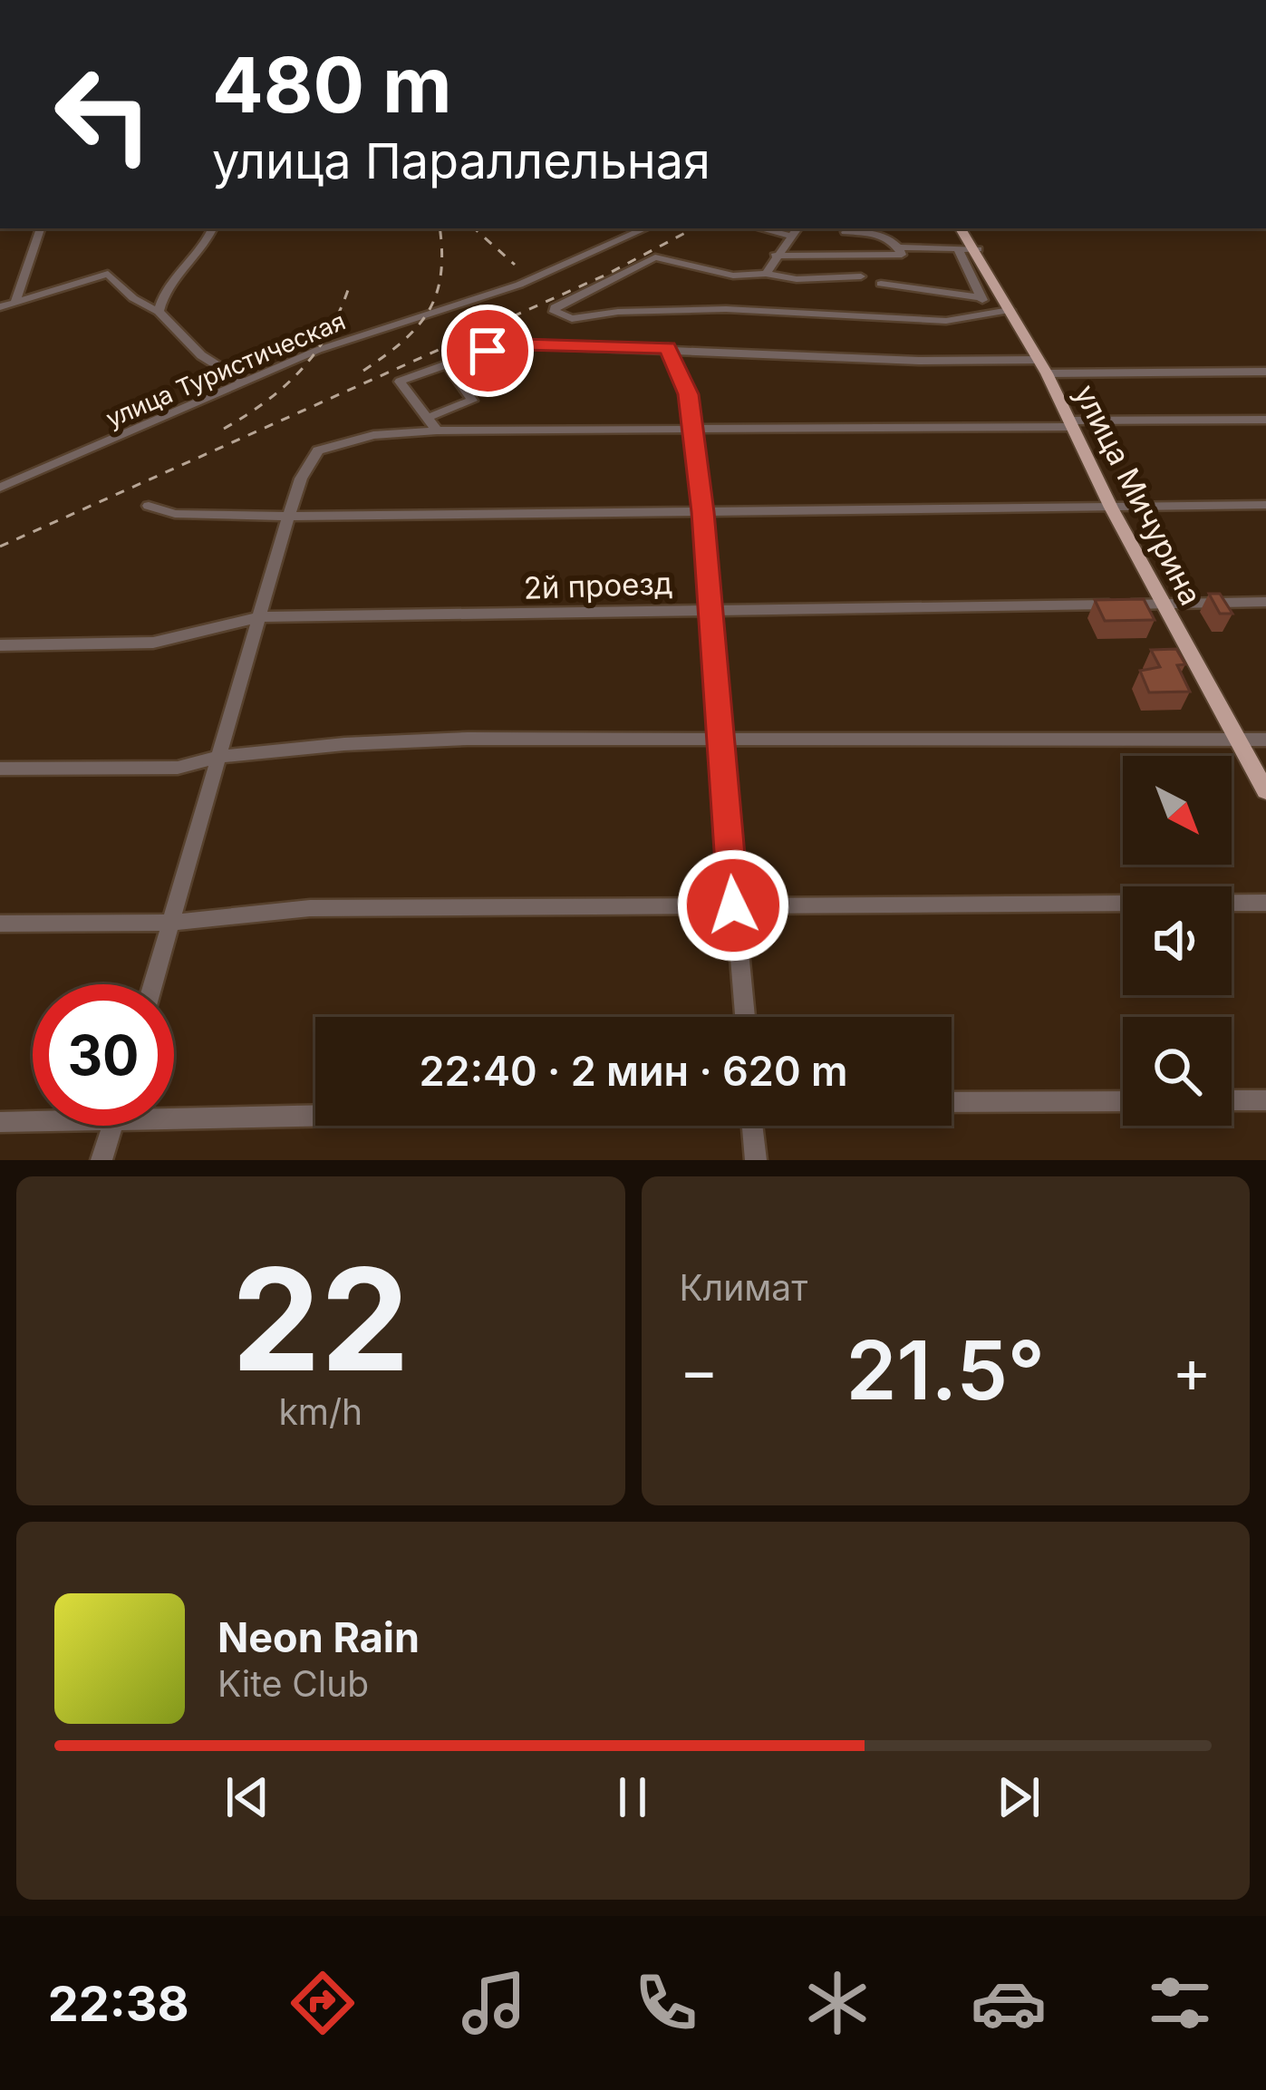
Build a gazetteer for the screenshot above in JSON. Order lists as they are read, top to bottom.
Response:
{
  "streets": {
    "main road": ["улица Мичурина"],
    "street": ["улица Туристическая", "2й проезд"]
  },
  "crossings": [
    ["улица Мичурина", "2й проезд"]
  ],
  "north": "bottom right",
  "page": {
    "turn": ["480 m", "улица Параллельная"],
    "limit": "30",
    "trip": "22:40 · 2 мин · 620 m",
    "tile": [
      ["22", "km/h"],
      "Климат"
    ],
    "heat": ["−", "21.5°", "+"],
    "song": ["Neon Rain", "Kite Club"],
    "tabs": "22:38"
  }
}
